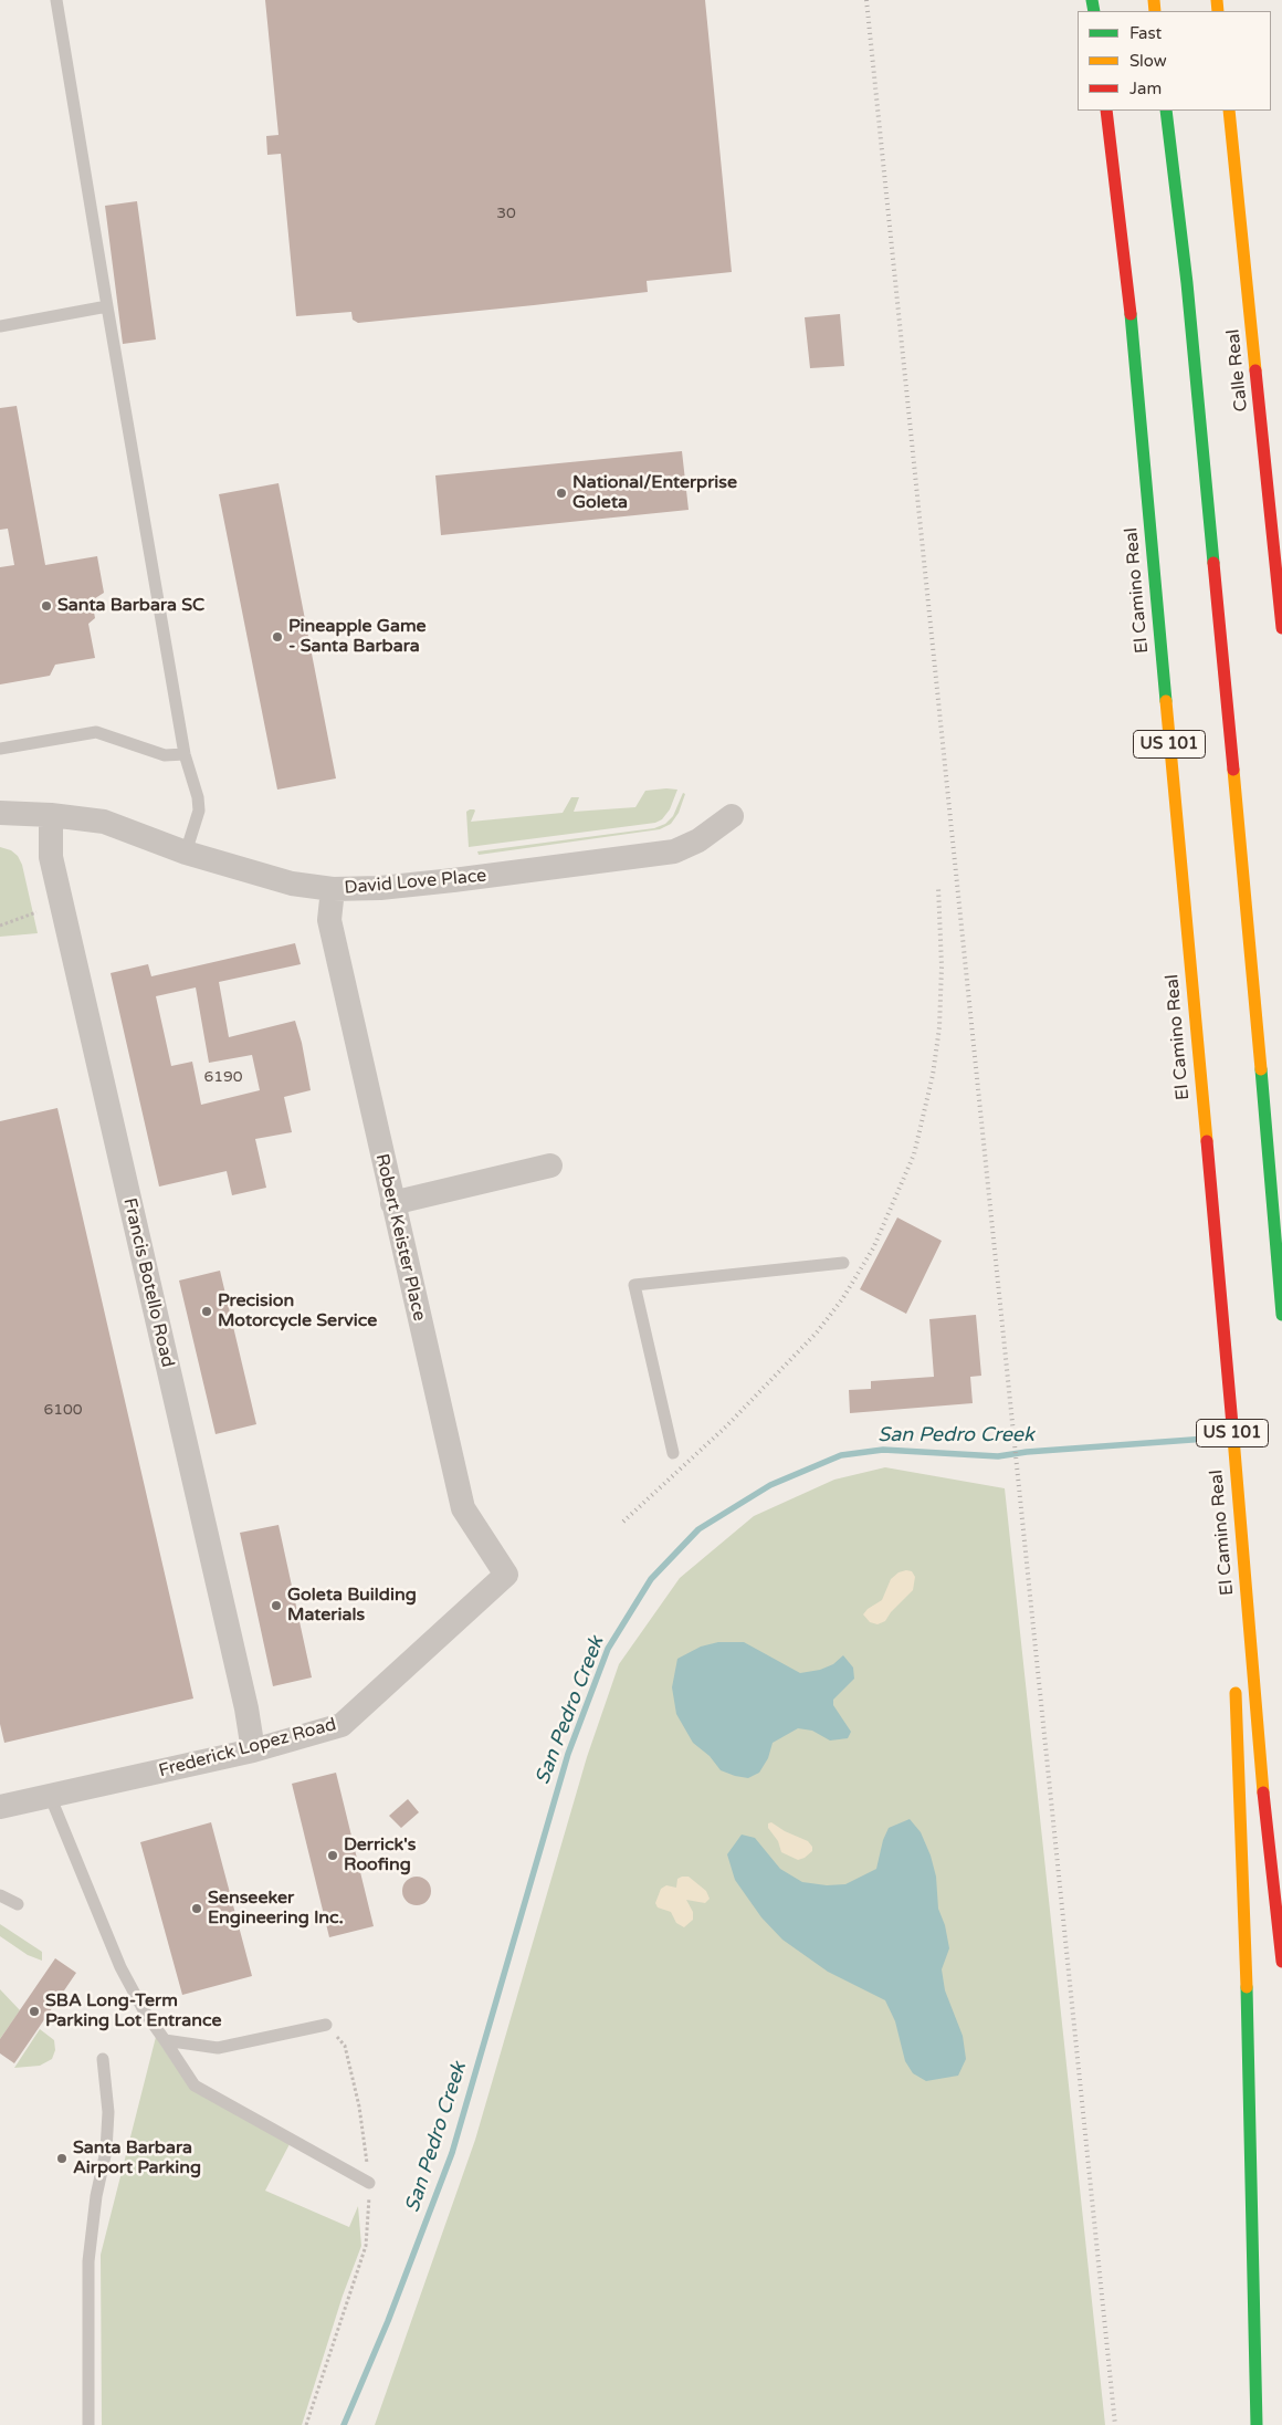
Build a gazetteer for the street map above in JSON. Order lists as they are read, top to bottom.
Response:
{
  "streets": {
    "main road": ["Calle Real", "El Camino Real", "US 101"],
    "street": [
      "David Love Place",
      "Robert Keister Place",
      "Francis Botello Road",
      "Frederick Lopez Road"
    ]
  },
  "crossings": [
    ["David Love Place", "Robert Keister Place"],
    ["David Love Place", "Francis Botello Road"],
    ["Robert Keister Place", "Frederick Lopez Road"],
    ["Francis Botello Road", "Frederick Lopez Road"]
  ],
  "water": ["San Pedro Creek"],
  "places": [
    "National/Enterprise Goleta",
    "Santa Barbara SC",
    "Pineapple Game - Santa Barbara",
    "Precision Motorcycle Service",
    "Goleta Building Materials",
    "Derrick's Roofing",
    "Senseeker Engineering Inc.",
    "SBA Long-Term Parking Lot Entrance",
    "Santa Barbara Airport Parking"
  ],
  "house_numbers": ["30", "6190", "6100"],
  "legend": ["Fast", "Slow", "Jam"]
}
